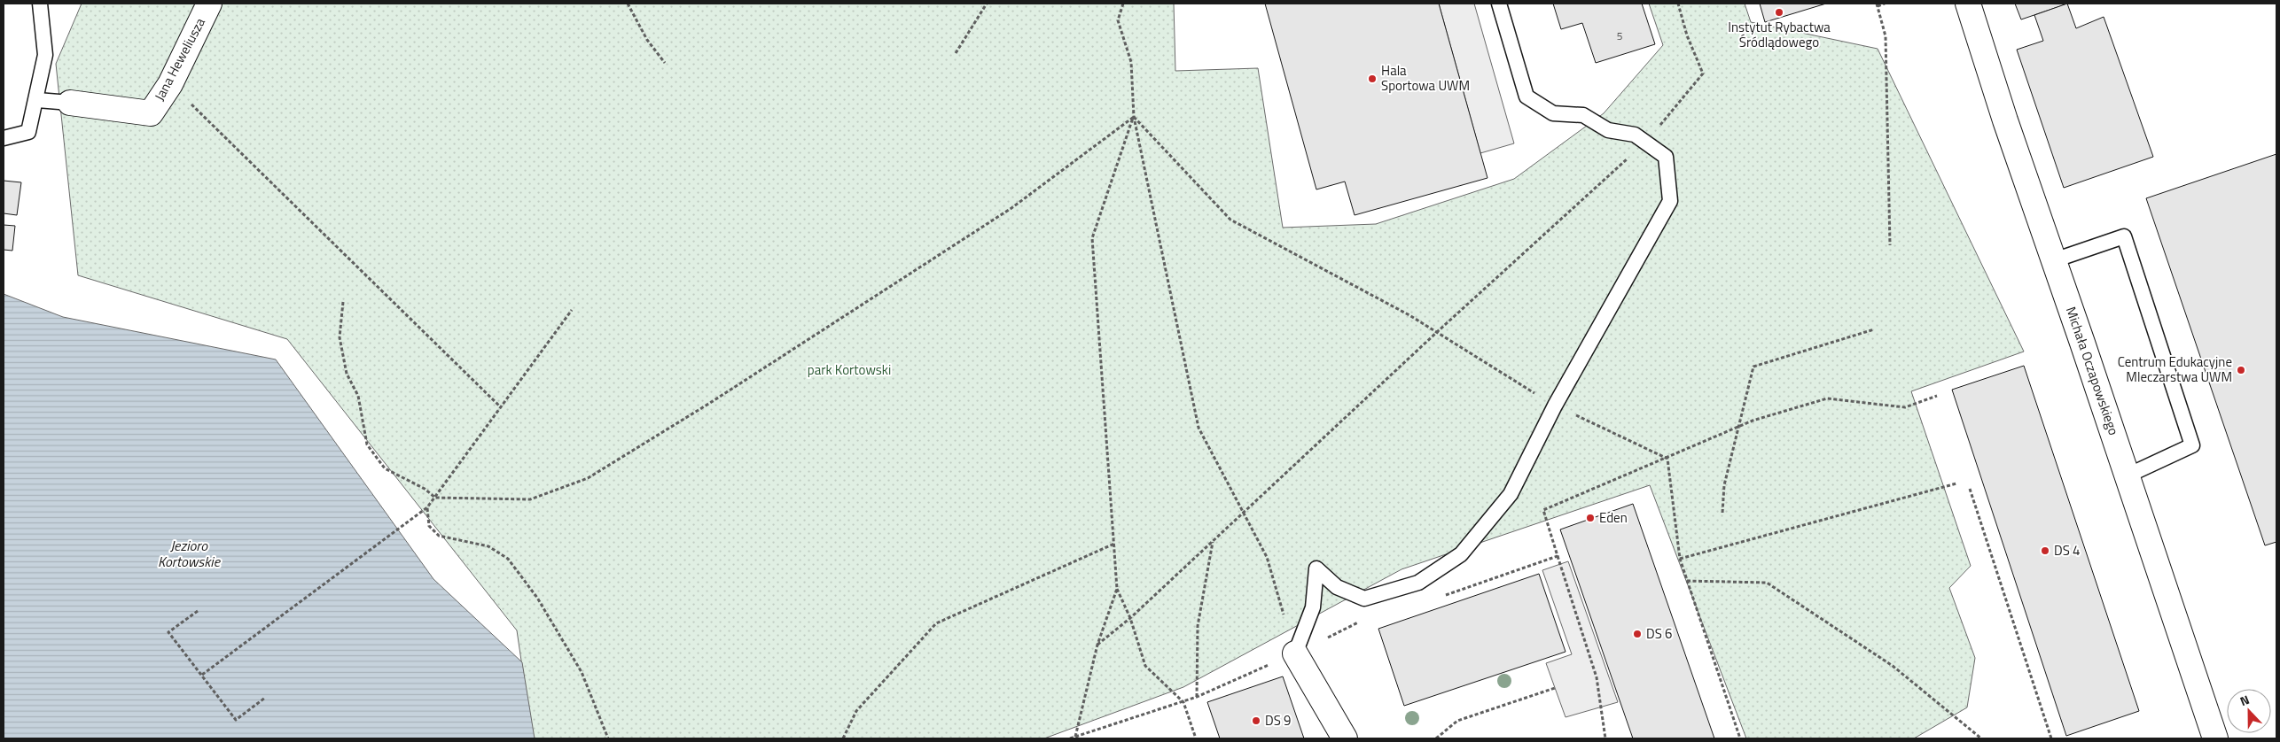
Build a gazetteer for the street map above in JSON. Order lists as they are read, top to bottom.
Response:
{
  "streets": {
    "street": ["Jana Heweliusza", "Michała Oczapowskiego"]
  },
  "water": ["Jezioro Kortowskie"],
  "parks": ["park Kortowski"],
  "places": [
    "Instytut Rybactwa Śródlądowego",
    "Hala Sportowa UWM",
    "Centrum Edukacyjne Mleczarstwa UWM",
    "Eden",
    "DS 4",
    "DS 6",
    "DS 9"
  ],
  "house_numbers": ["5"],
  "north": "top"
}
